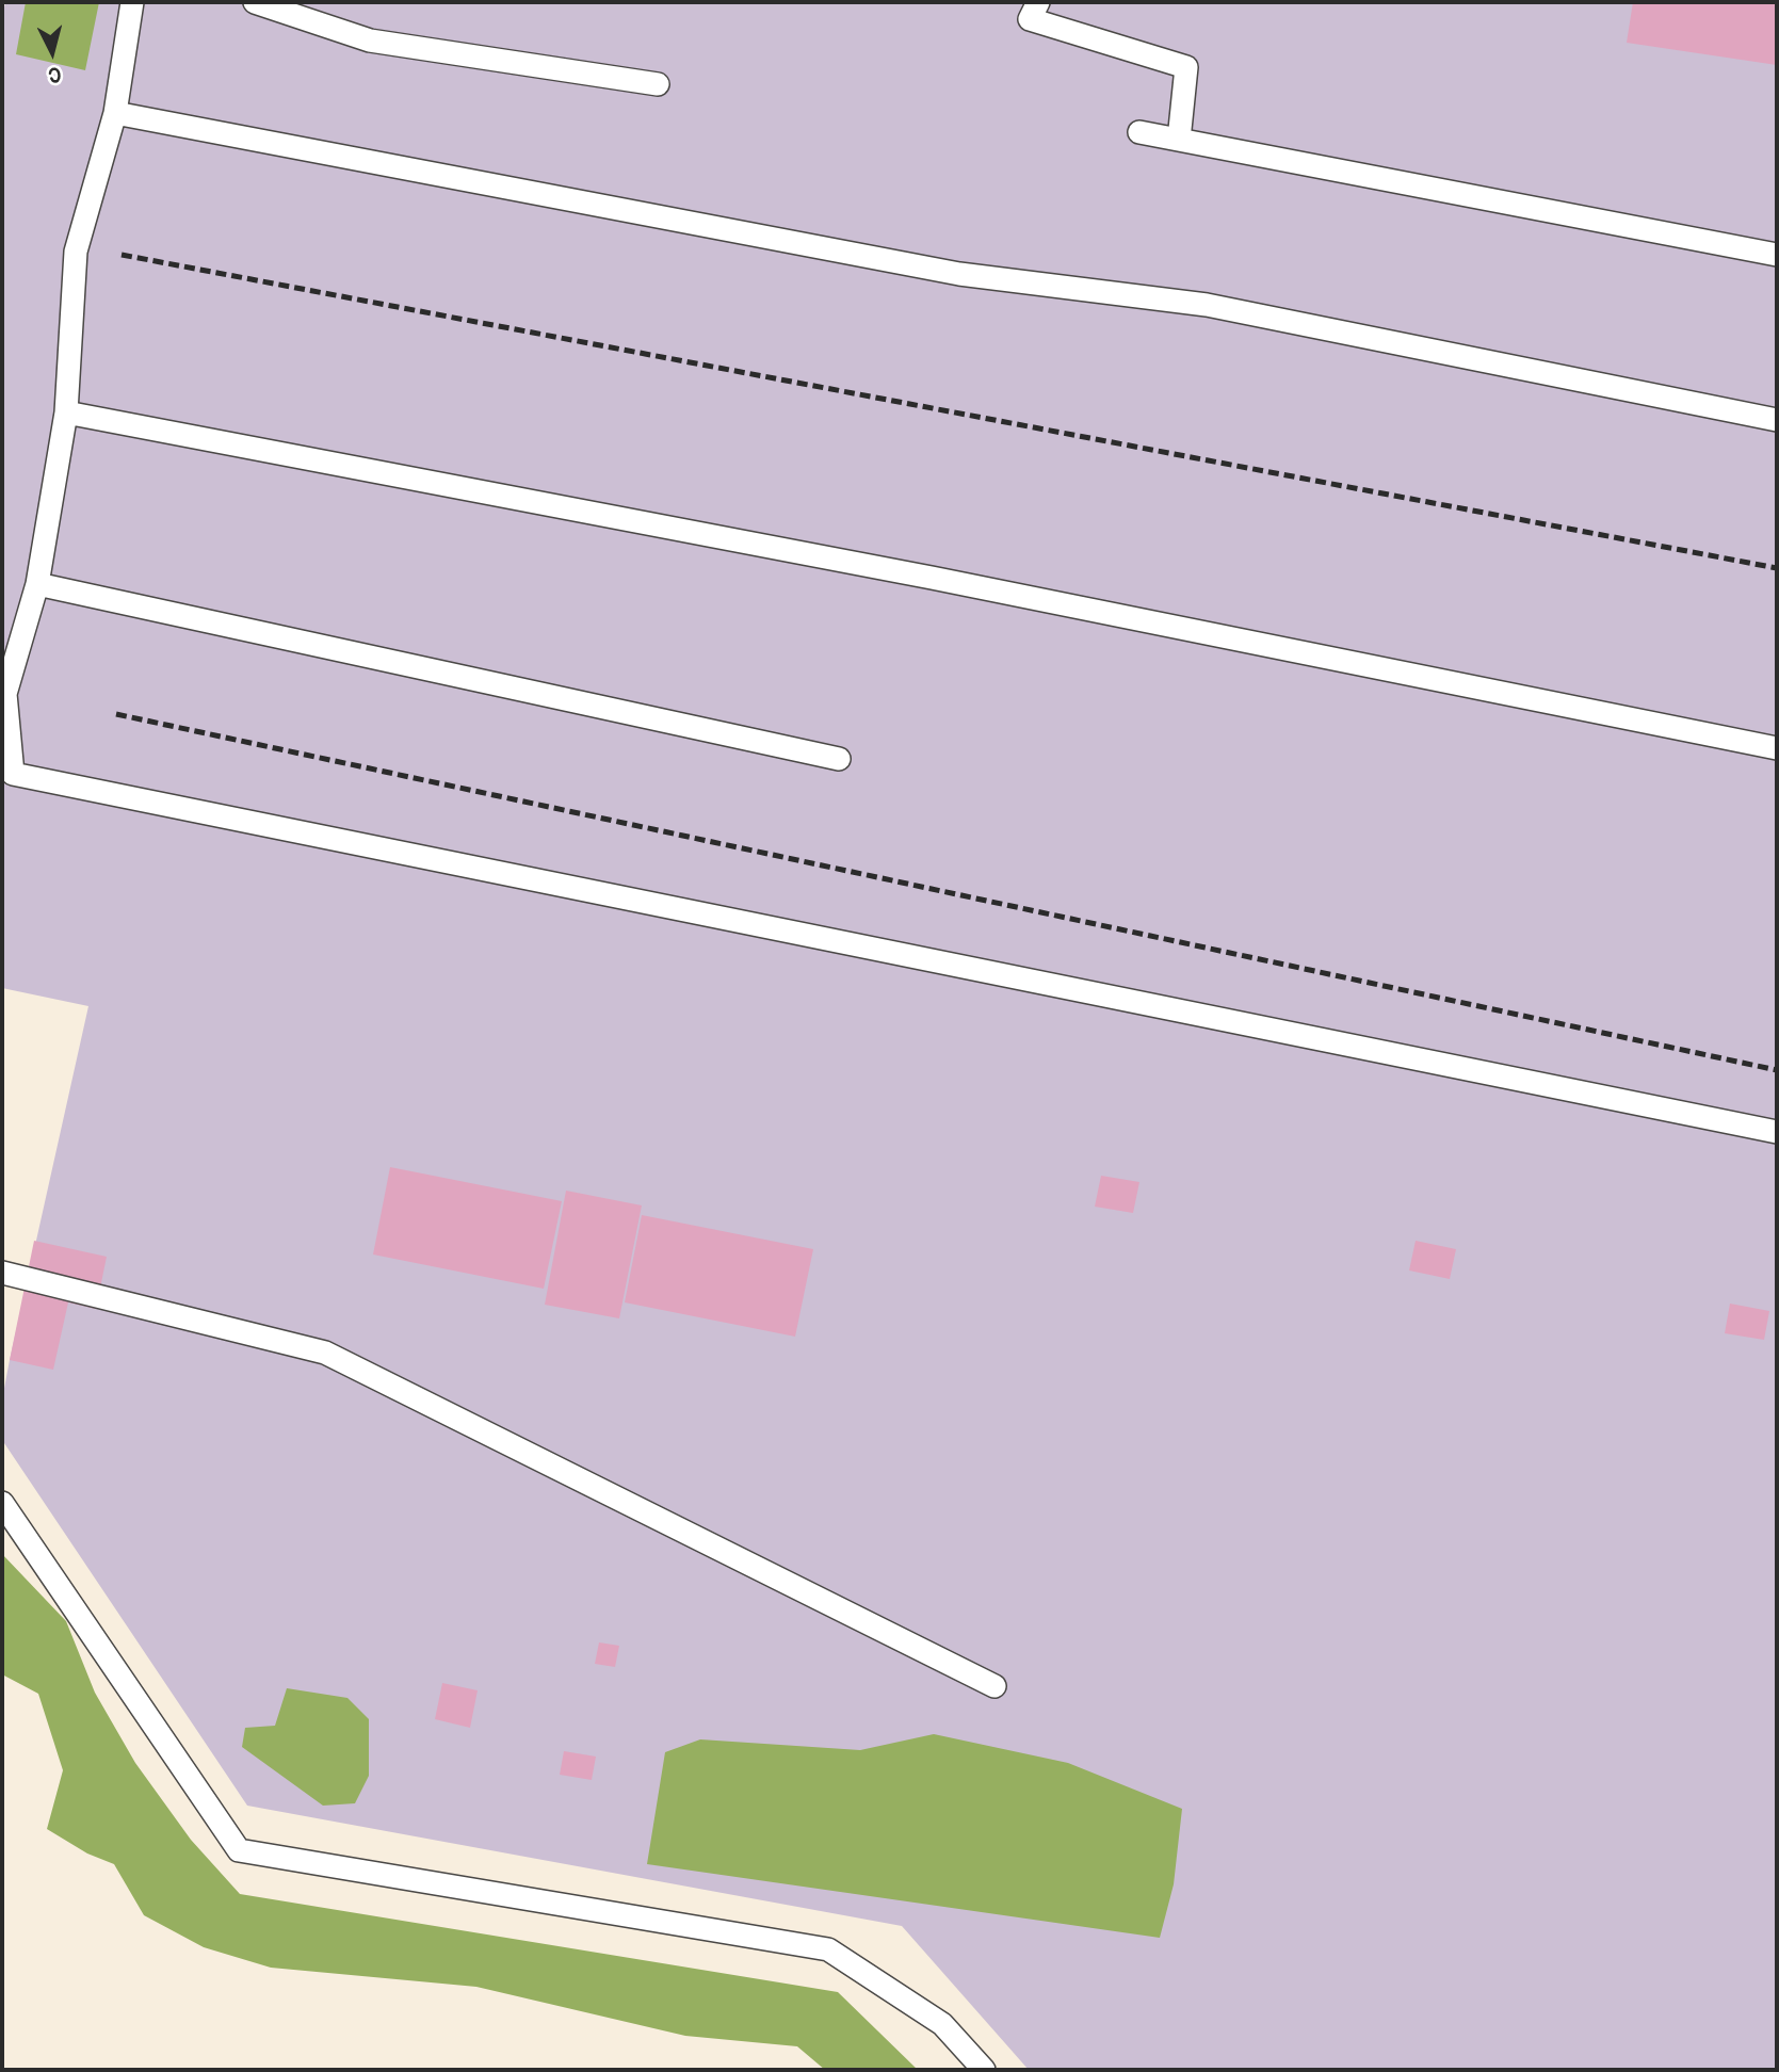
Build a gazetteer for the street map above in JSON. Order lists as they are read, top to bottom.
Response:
{
  "north": "bottom"
}
